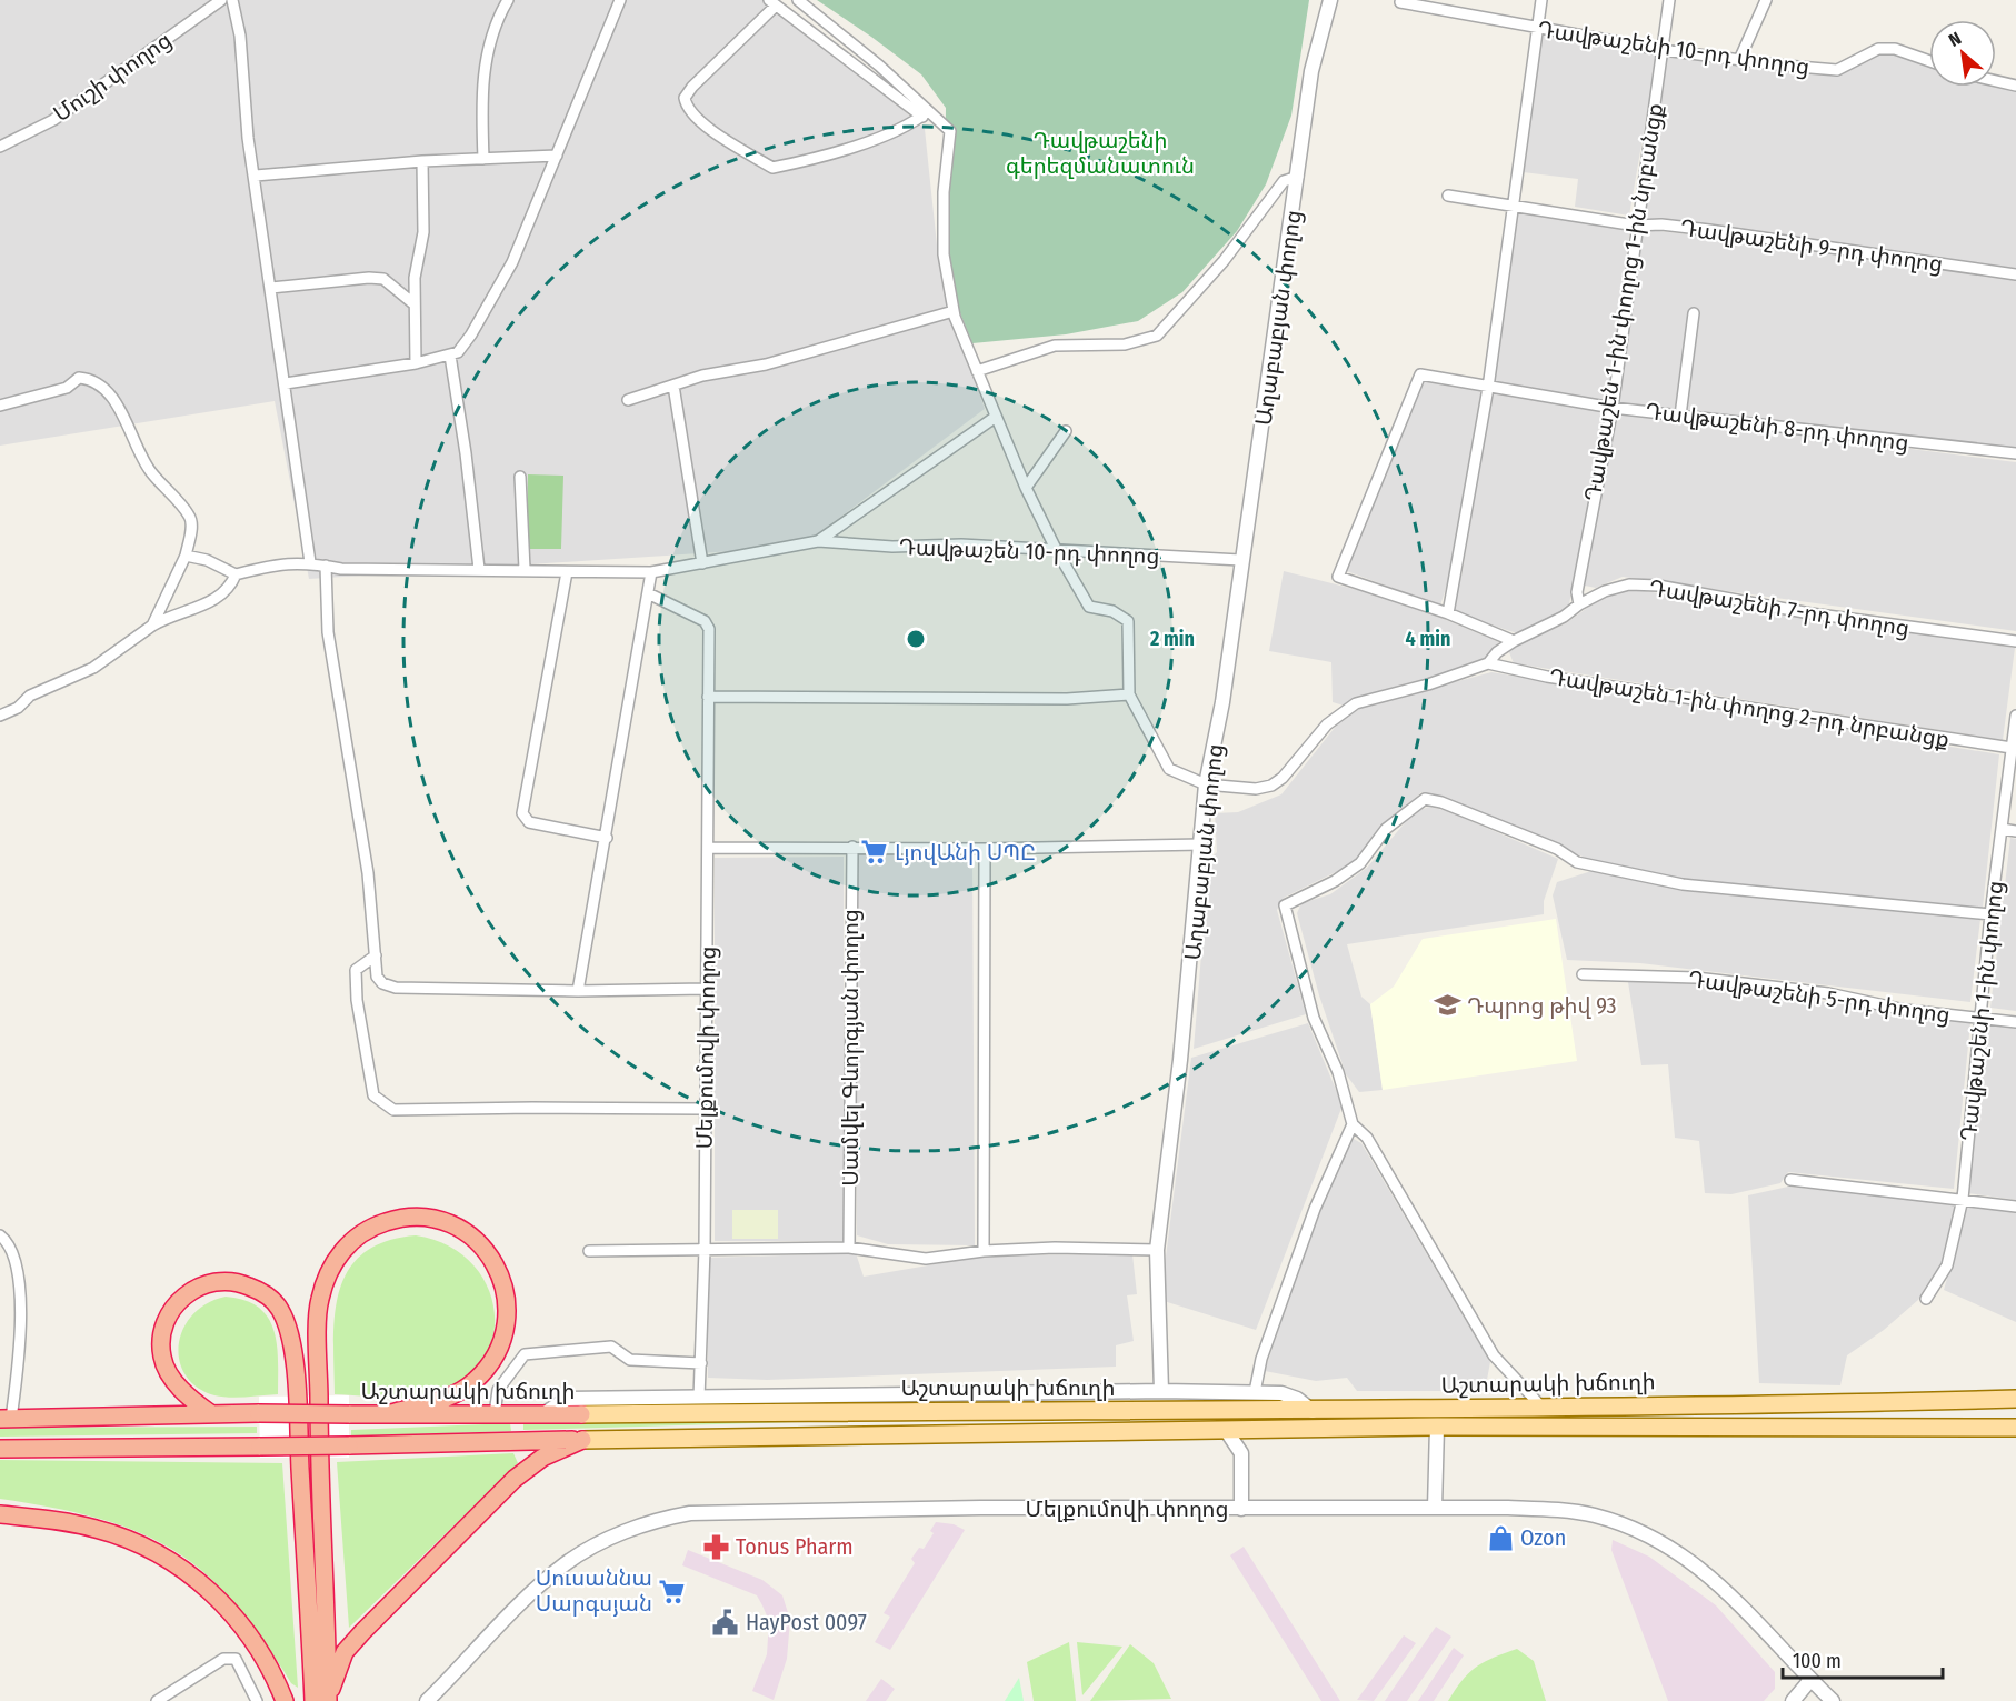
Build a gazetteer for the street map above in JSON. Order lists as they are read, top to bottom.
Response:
{
  "streets": {
    "highway": ["Աշտարակի խճուղի"],
    "street": [
      "Դավթաշենի 10-րդ փողոց",
      "Մուշի փողոց",
      "Դավթաշենի 9-րդ փողոց",
      "Դավթաշեն 1-ին փողոց 1-ին նրբանցք",
      "Աղաբաբյան փողոց",
      "Դավթաշենի 8-րդ փողոց",
      "Դավթաշեն 10-րդ փողոց",
      "Դավթաշենի 7-րդ փողոց",
      "Դավթաշեն 1-ին փողոց 2-րդ նրբանցք",
      "Դավթաշենի 5-րդ փողոց",
      "Դավթաշենի 1-ին փողոց",
      "Մելքումովի փողոց",
      "Սամվել Գևորգյան փողոց"
    ]
  },
  "crossings": [
    ["Դավթաշենի 10-րդ փողոց", "Դավթաշեն 1-ին փողոց 1-ին նրբանցք"],
    ["Դավթաշենի 9-րդ փողոց", "Դավթաշեն 1-ին փողոց 1-ին նրբանցք"],
    ["Դավթաշեն 1-ին փողոց 1-ին նրբանցք", "Դավթաշենի 8-րդ փողոց"],
    ["Դավթաշեն 1-ին փողոց 1-ին նրբանցք", "Դավթաշենի 7-րդ փողոց"],
    ["Աղաբաբյան փողոց", "Դավթաշեն 10-րդ փողոց"],
    ["Աղաբաբյան փողոց", "Դավթաշենի 7-րդ փողոց"],
    ["Դավթաշենի 7-րդ փողոց", "Դավթաշեն 1-ին փողոց 2-րդ նրբանցք"],
    ["Դավթաշեն 1-ին փողոց 2-րդ նրբանցք", "Դավթաշենի 1-ին փողոց"],
    ["Դավթաշենի 5-րդ փողոց", "Դավթաշենի 1-ին փողոց"]
  ],
  "parks": ["Դավթաշենի գերեզմանատուն"],
  "places": {
    "supermarket": ["ԼյովԱնի ՍՊԸ", "Սուսաննա Սարգսյան"],
    "school or university": ["Դպրոց թիվ 93"],
    "shop": ["Ozon"],
    "pharmacy": ["Tonus Pharm"],
    "public building": ["HayPost 0097"]
  },
  "scale_bar": "100 m",
  "north": "top left",
  "rings": ["2 min", "4 min"]
}
